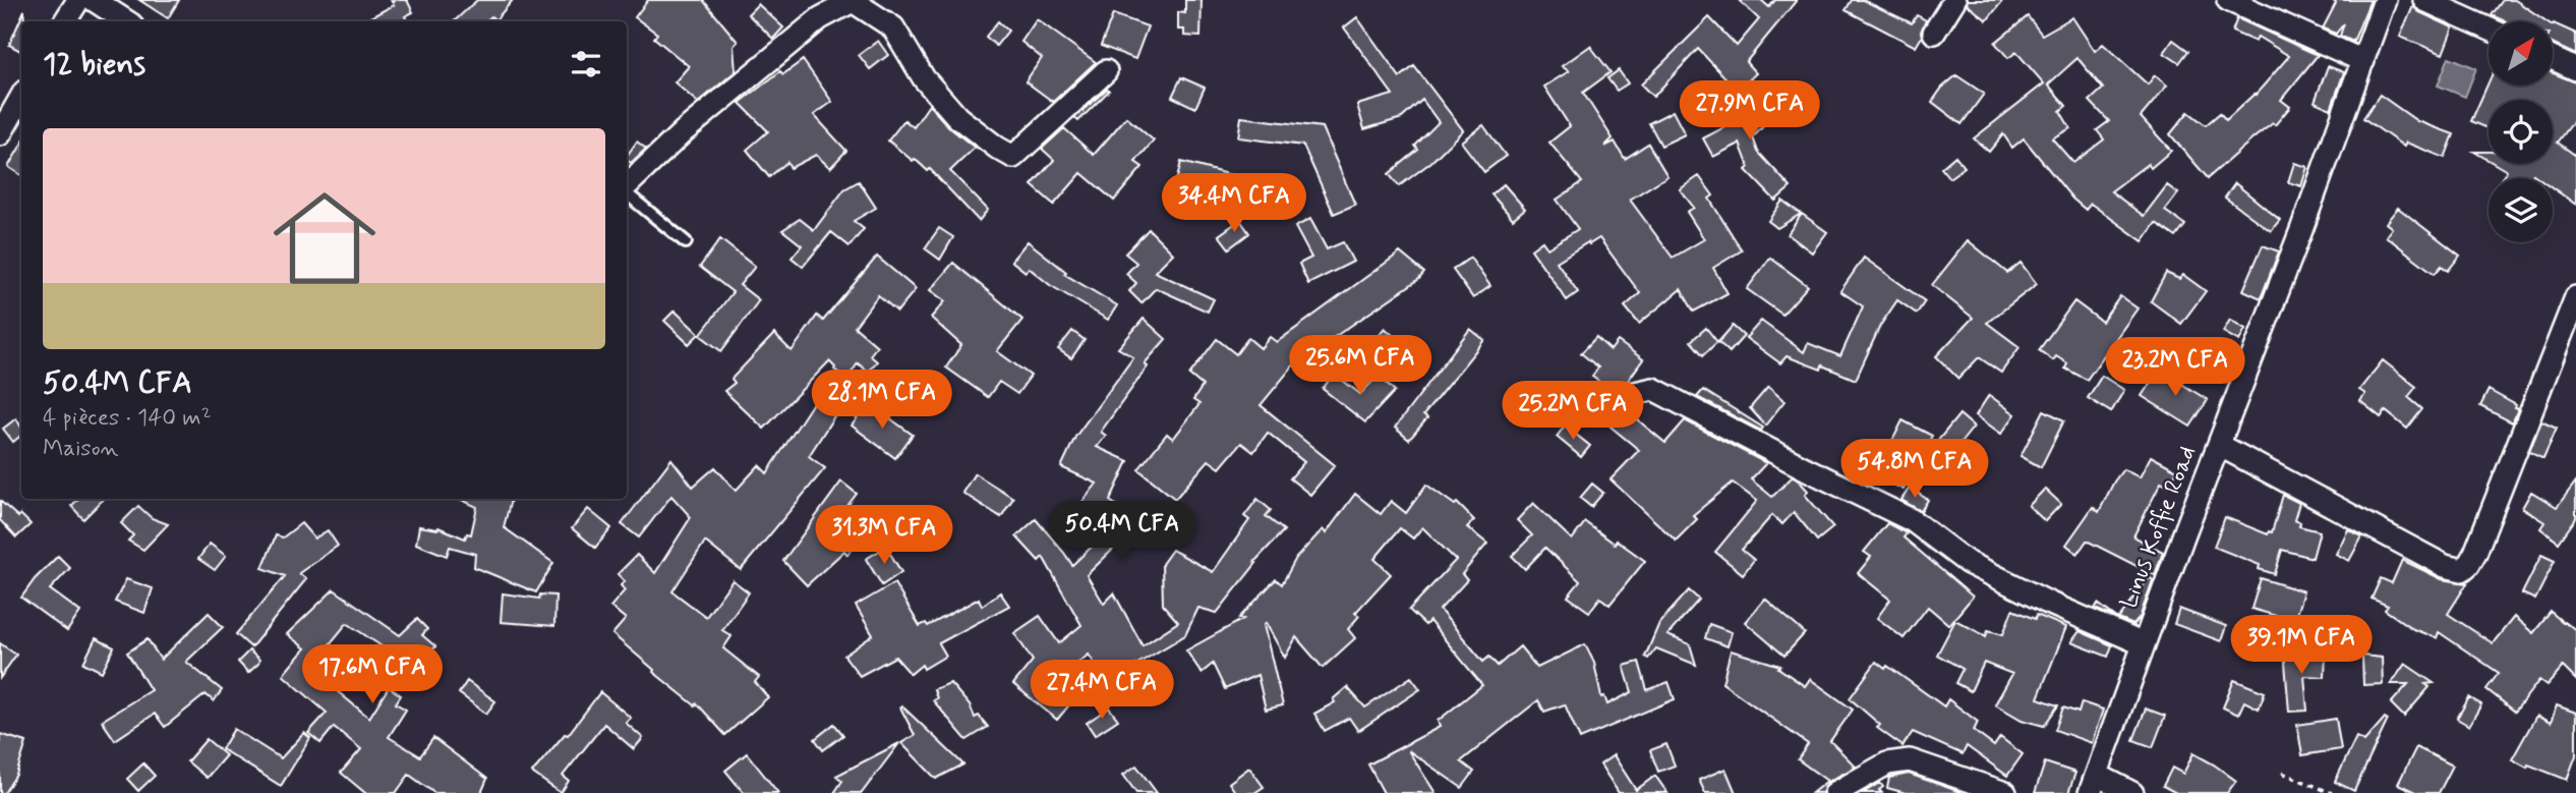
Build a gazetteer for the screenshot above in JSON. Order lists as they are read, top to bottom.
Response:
{
  "streets": {
    "street": ["Linus Koffie Road"]
  },
  "north": "top right",
  "page": {
    "heading": "12 biens",
    "price": [
      "27.9M CFA",
      "34.4M CFA",
      "25.6M CFA",
      "23.2M CFA",
      "28.1M CFA",
      "25.2M CFA",
      "54.8M CFA",
      "50.4M CFA",
      "31.3M CFA",
      "39.1M CFA",
      "17.6M CFA",
      "27.4M CFA"
    ],
    "list": [
      {
        "name": "50.4M CFA",
        "note": "4 pièces · 140 m² · Maison"
      }
    ]
  }
}
